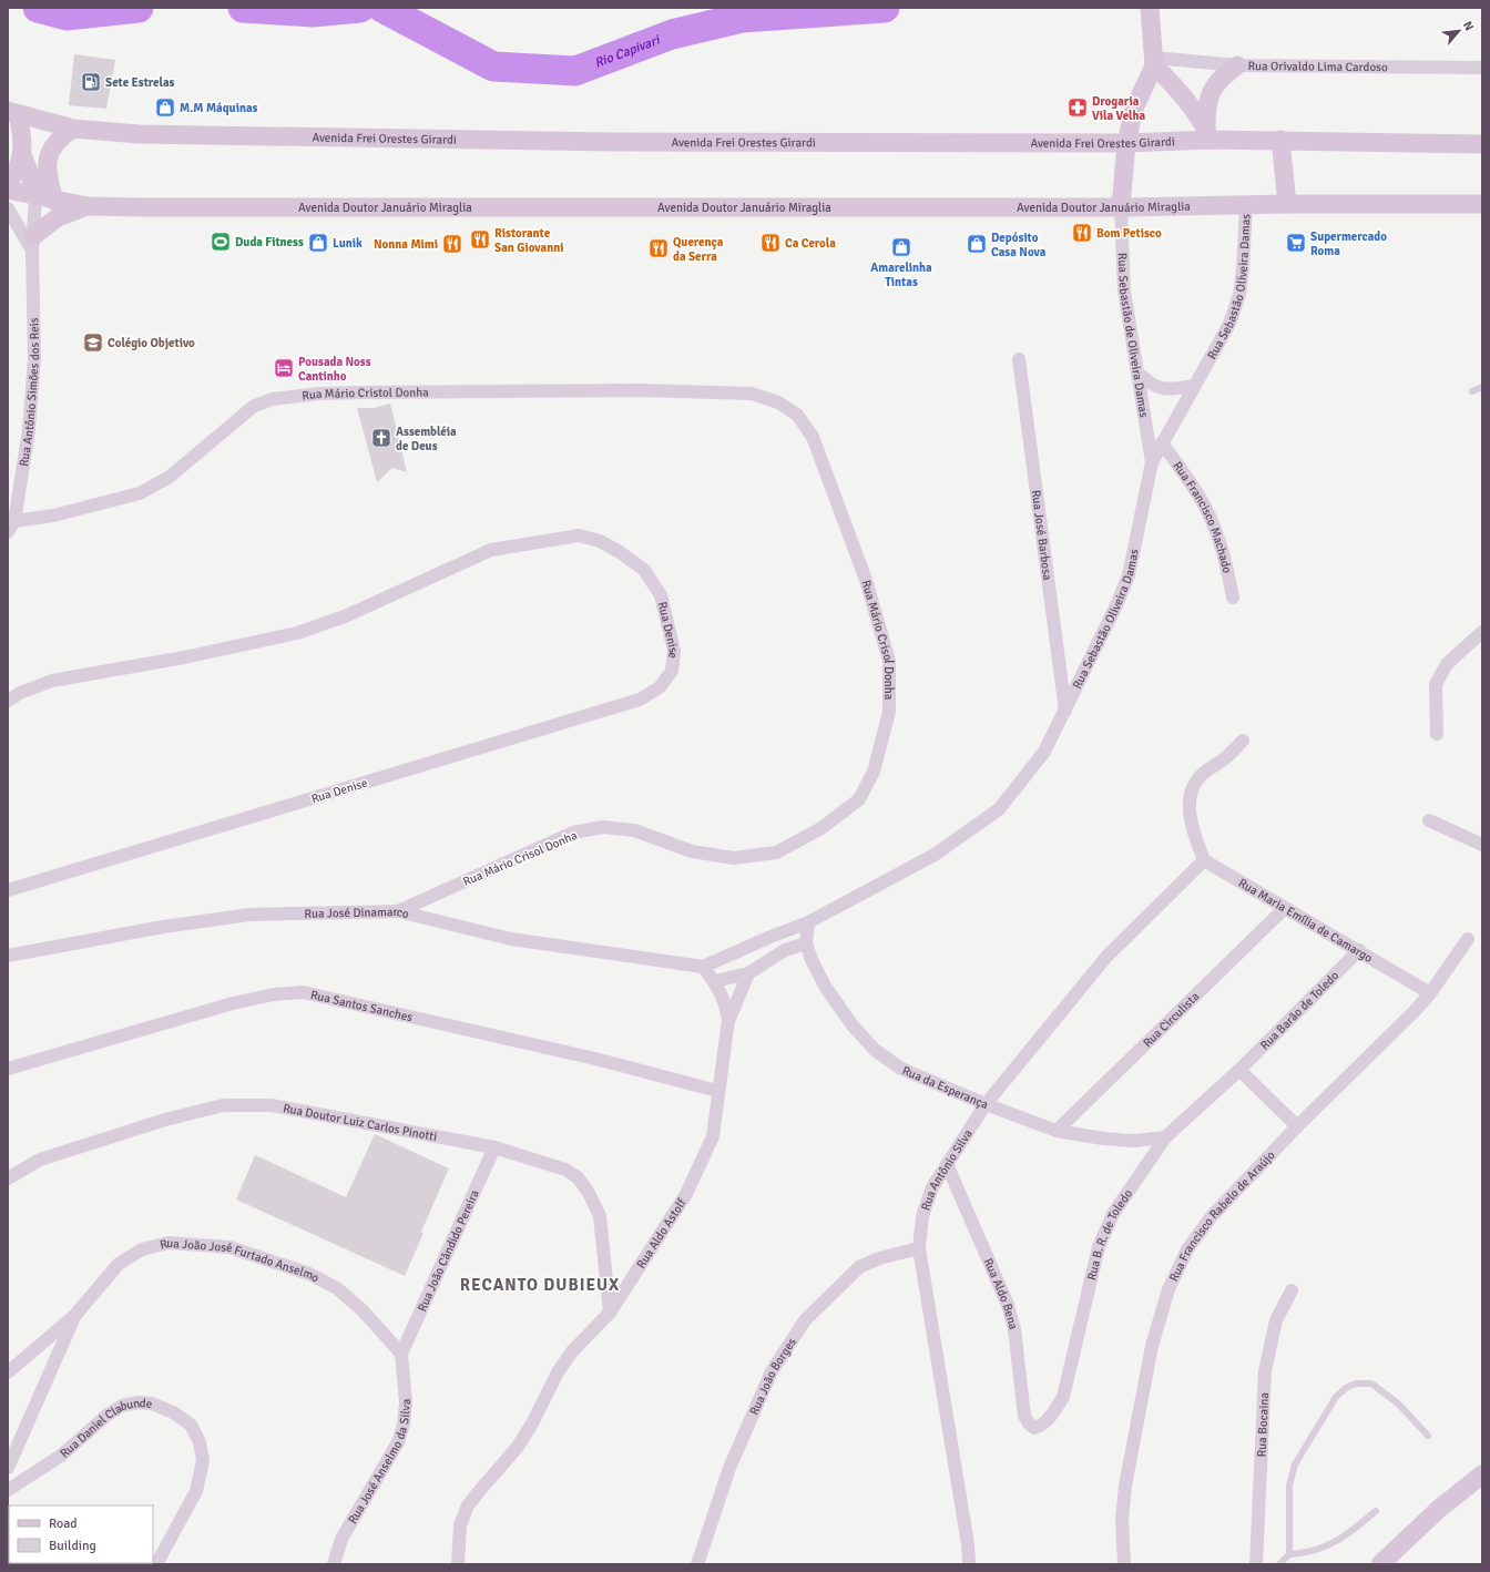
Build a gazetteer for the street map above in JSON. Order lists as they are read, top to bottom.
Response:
{
  "streets": {
    "main road": ["Avenida Frei Orestes Girardi", "Avenida Doutor Januário Miraglia"],
    "street": [
      "Rua Orivaldo Lima Cardoso",
      "Rua Sebastão Oliveira Damas",
      "Rua Sebastão de Oliveira Damas",
      "Rua Antônio Simões dos Reis",
      "Rua Mário Cristol Donha",
      "Rua Francisco Machado",
      "Rua José Barbosa",
      "Rua Denise",
      "Rua Mário Crisol Donha",
      "Rua José Dinamarco",
      "Rua Maria Emília de Camargo",
      "Rua Santos Sanches",
      "Rua Barão de Toledo",
      "Rua Circulista",
      "Rua da Esperança",
      "Rua Doutor Luiz Carlos Pinotti",
      "Rua Antônio Silva",
      "Rua Francisco Rabelo de Araújo",
      "Rua Aldo Astolf",
      "Rua B. R. de Toledo",
      "Rua João Cândido Pereira",
      "Rua João José Furtado Anselmo",
      "Rua Aldo Bena",
      "Rua João Borges",
      "Rua Bocaina",
      "Rua Daniel Clabunde",
      "Rua José Anselmo da Silva"
    ]
  },
  "crossings": [
    ["Avenida Doutor Januário Miraglia", "Rua Sebastão Oliveira Damas"],
    ["Avenida Doutor Januário Miraglia", "Rua Sebastão de Oliveira Damas"],
    ["Avenida Doutor Januário Miraglia", "Rua Antônio Simões dos Reis"],
    ["Rua Sebastão Oliveira Damas", "Rua Sebastão de Oliveira Damas"],
    ["Rua Sebastão Oliveira Damas", "Rua Francisco Machado"],
    ["Rua Sebastão Oliveira Damas", "Rua José Barbosa"],
    ["Rua Sebastão Oliveira Damas", "Rua José Dinamarco"],
    ["Rua Sebastão Oliveira Damas", "Rua da Esperança"],
    ["Rua Sebastão Oliveira Damas", "Rua Aldo Astolf"],
    ["Rua Antônio Simões dos Reis", "Rua Mário Cristol Donha"],
    ["Rua Mário Cristol Donha", "Rua Mário Crisol Donha"],
    ["Rua Mário Crisol Donha", "Rua José Dinamarco"],
    ["Rua José Dinamarco", "Rua Aldo Astolf"],
    ["Rua Maria Emília de Camargo", "Rua Barão de Toledo"],
    ["Rua Maria Emília de Camargo", "Rua Circulista"],
    ["Rua Maria Emília de Camargo", "Rua Antônio Silva"],
    ["Rua Maria Emília de Camargo", "Rua Francisco Rabelo de Araújo"],
    ["Rua Santos Sanches", "Rua Aldo Astolf"],
    ["Rua Barão de Toledo", "Rua B. R. de Toledo"],
    ["Rua Circulista", "Rua da Esperança"],
    ["Rua da Esperança", "Rua Antônio Silva"],
    ["Rua da Esperança", "Rua B. R. de Toledo"],
    ["Rua Doutor Luiz Carlos Pinotti", "Rua Aldo Astolf"],
    ["Rua Doutor Luiz Carlos Pinotti", "Rua João Cândido Pereira"],
    ["Rua Antônio Silva", "Rua Aldo Bena"],
    ["Rua Antônio Silva", "Rua João Borges"],
    ["Rua B. R. de Toledo", "Rua Aldo Bena"],
    ["Rua João Cândido Pereira", "Rua João José Furtado Anselmo"],
    ["Rua João Cândido Pereira", "Rua José Anselmo da Silva"],
    ["Rua João José Furtado Anselmo", "Rua José Anselmo da Silva"]
  ],
  "districts": ["RECANTO DUBIEUX"],
  "water": ["Rio Capivari"],
  "places": {
    "fuel station": ["Sete Estrelas"],
    "shop": [
      "M.M Máquinas",
      "Lunik",
      "Depósito Casa Nova",
      "Amarelinha Tintas"
    ],
    "pharmacy": ["Drogaria Vila Velha"],
    "restaurant": [
      "Bom Petisco",
      "Ristorante San Giovanni",
      "Ca Cerola",
      "Nonna Mimi",
      "Querença da Serra"
    ],
    "sports": ["Duda Fitness"],
    "supermarket": ["Supermercado Roma"],
    "school or university": ["Colégio Objetivo"],
    "hotel": ["Pousada Noss Cantinho"],
    "church": ["Assembléia de Deus"]
  },
  "legend": ["Road", "Building"],
  "north": "top right"
}
